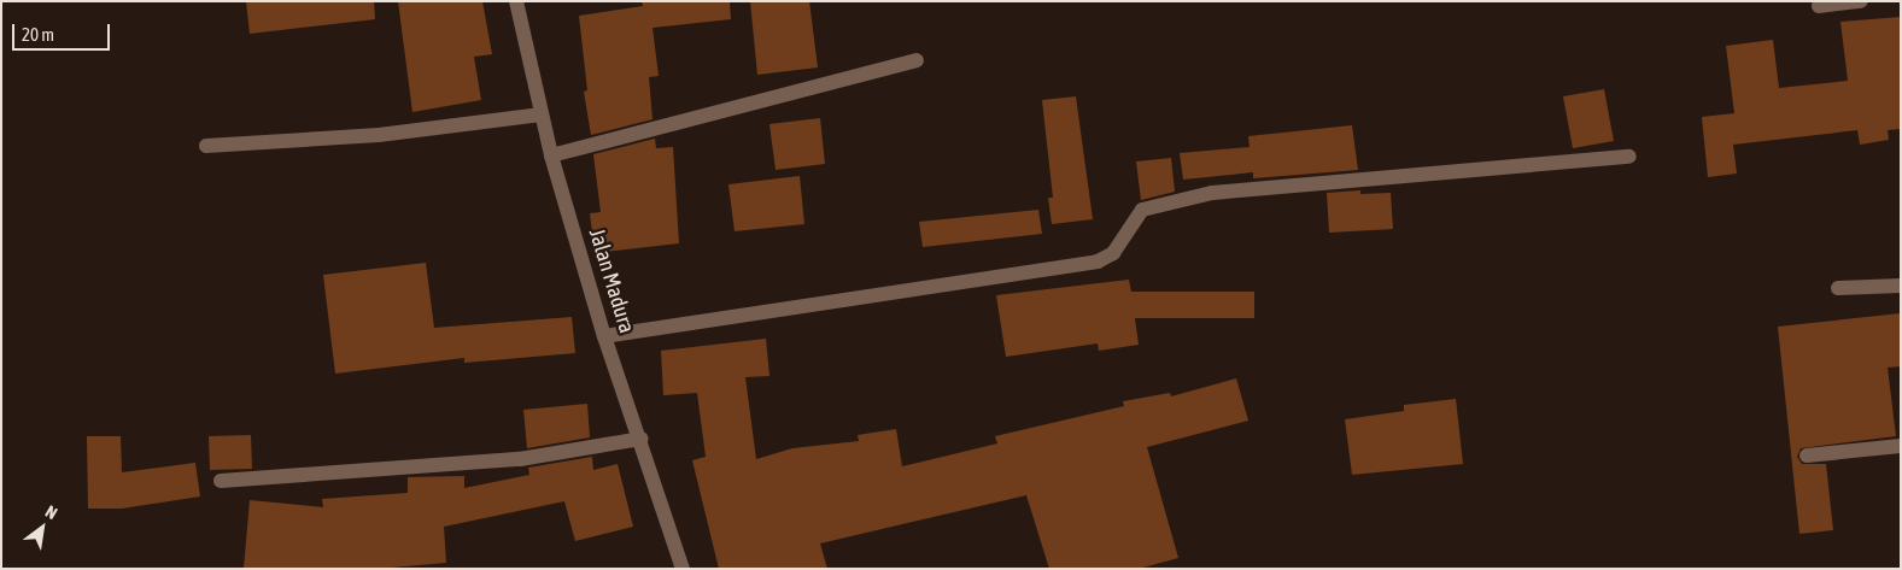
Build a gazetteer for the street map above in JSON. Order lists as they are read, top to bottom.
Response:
{
  "streets": {
    "street": ["Jalan Madura"]
  },
  "scale_bar": "20 m",
  "north": "top right"
}
